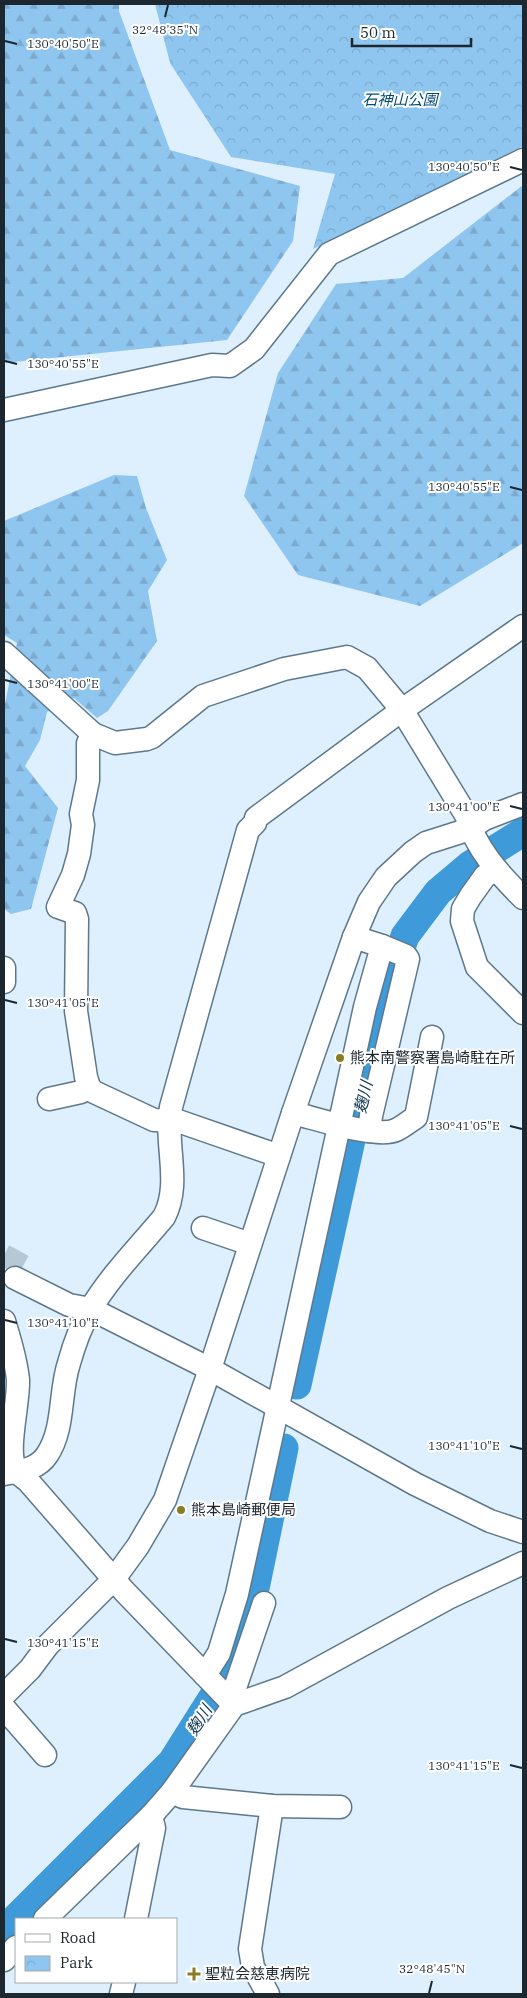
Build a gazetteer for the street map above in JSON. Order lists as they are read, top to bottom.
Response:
{
  "water": ["麹川"],
  "parks": ["石神山公園"],
  "places": {
    "other": ["熊本南警察署島崎駐在所", "熊本島崎郵便局"],
    "health": ["聖粒会慈恵病院"]
  },
  "legend": ["Road", "Park"],
  "scale_bar": "50 m",
  "coordinates": [
    "32°48'35\"N",
    "130°40'50\"E",
    "130°40'55\"E",
    "130°41'00\"E",
    "130°41'05\"E",
    "130°41'10\"E",
    "130°41'15\"E",
    "32°48'45\"N"
  ]
}
